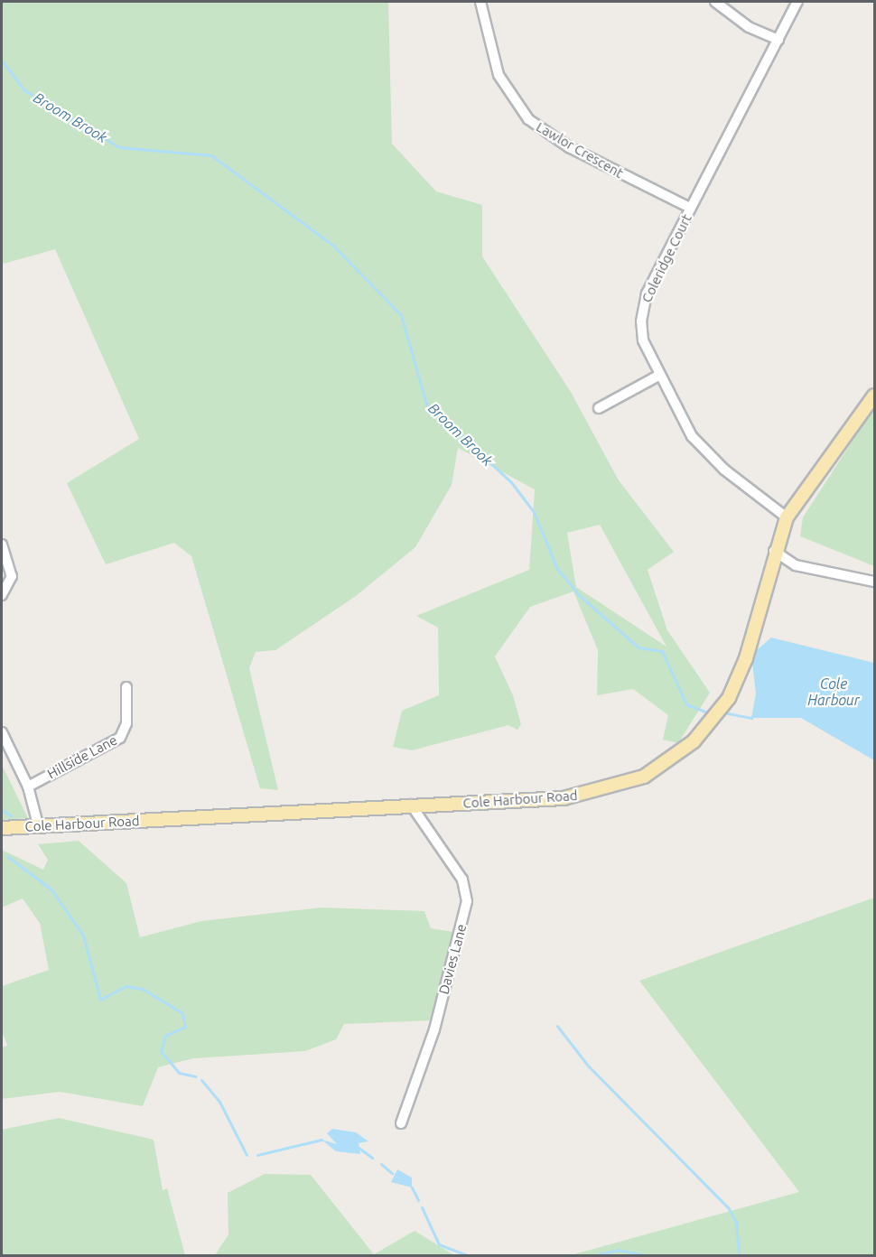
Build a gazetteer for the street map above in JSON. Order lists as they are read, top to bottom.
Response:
{
  "streets": {
    "main road": ["Cole Harbour Road"],
    "street": [
      "Lawlor Crescent",
      "Coleridge Court",
      "Hillside Lane",
      "Davies Lane"
    ]
  },
  "crossings": [
    ["Lawlor Crescent", "Coleridge Court"],
    ["Coleridge Court", "Cole Harbour Road"],
    ["Cole Harbour Road", "Davies Lane"]
  ],
  "water": ["Broom Brook", "Cole Harbour"]
}
